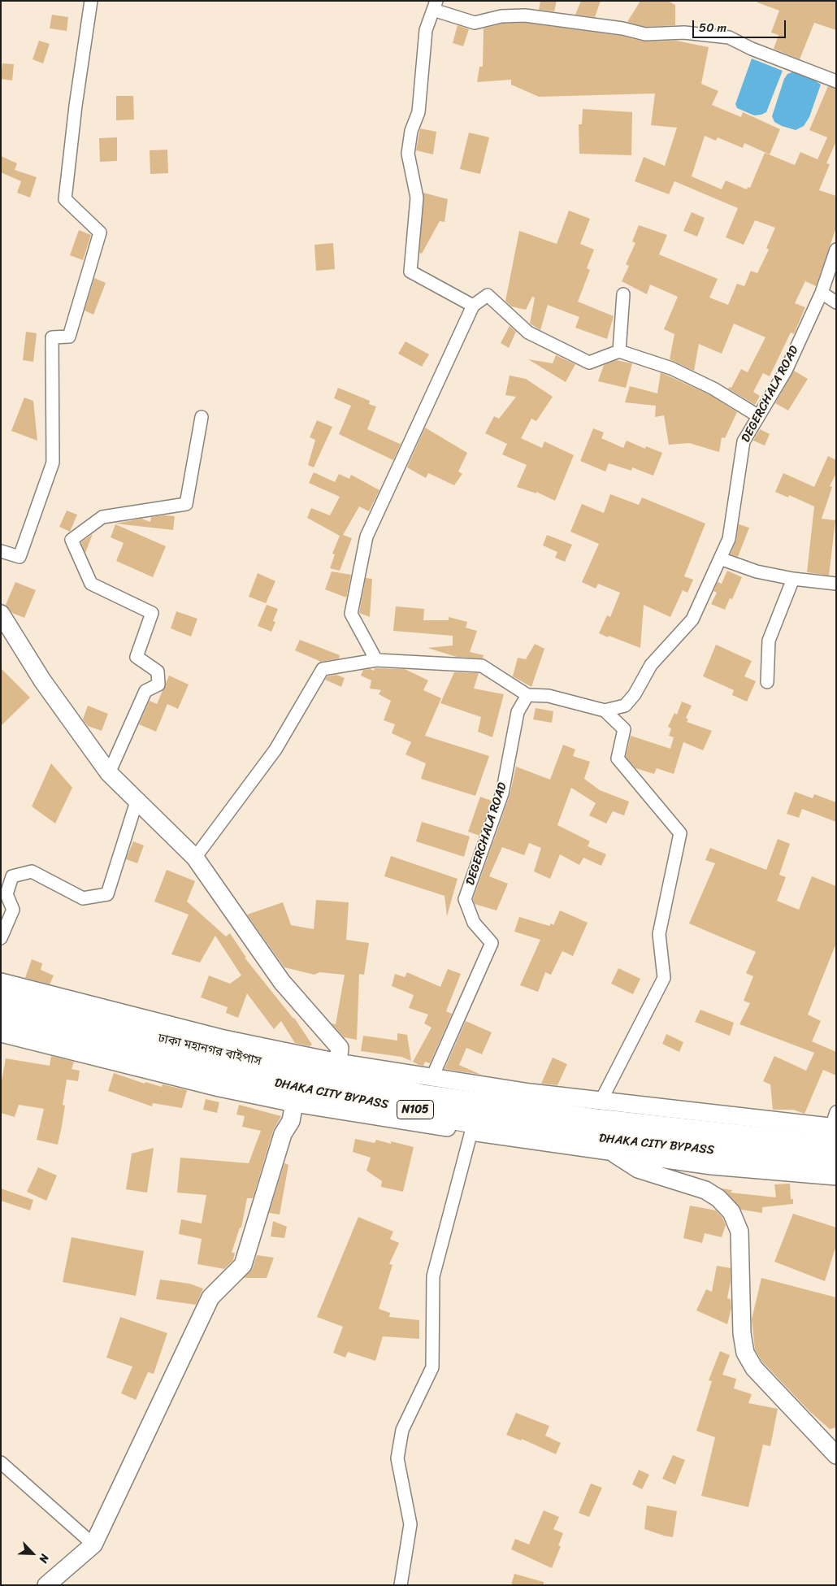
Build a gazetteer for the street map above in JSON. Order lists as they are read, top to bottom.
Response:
{
  "streets": {
    "highway": ["ঢাকা মহানগর বাইপাস", "DHAKA CITY BYPASS", "N105"],
    "street": ["DEGERCHALA ROAD"]
  },
  "crossings": [
    ["DEGERCHALA ROAD", "ঢাকা মহানগর বাইপাস"],
    ["DEGERCHALA ROAD", "DHAKA CITY BYPASS"],
    ["ঢাকা মহানগর বাইপাস", "DHAKA CITY BYPASS"]
  ],
  "scale_bar": "50 m",
  "north": "bottom right"
}
